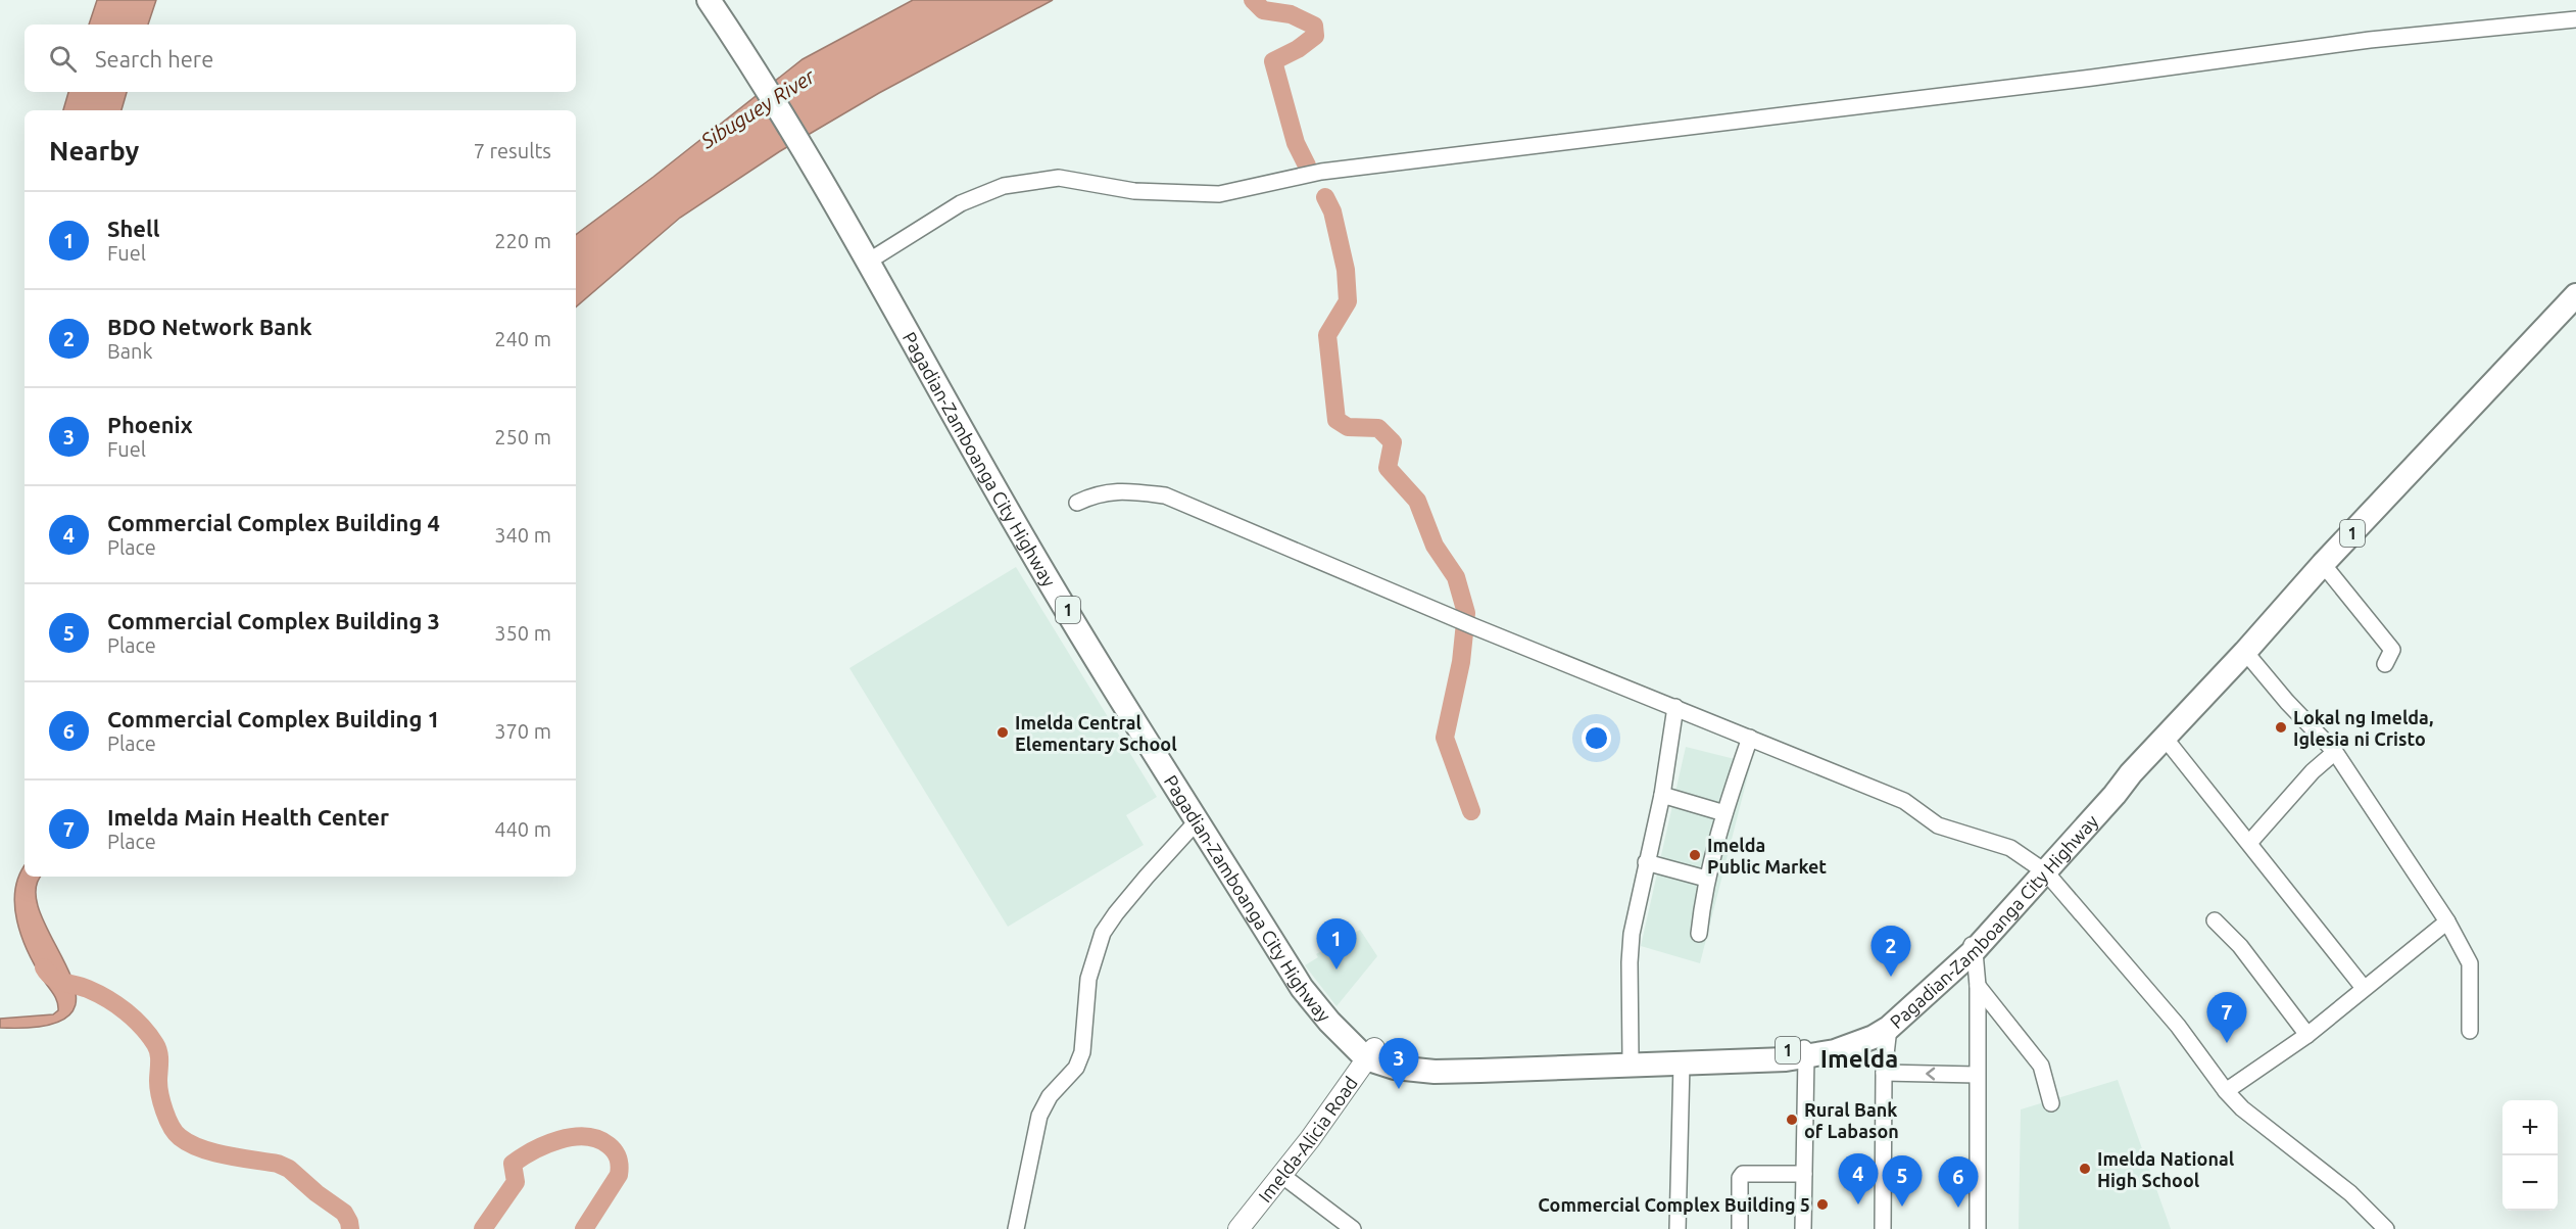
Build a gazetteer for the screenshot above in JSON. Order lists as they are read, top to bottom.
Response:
{
  "streets": {
    "highway": ["Pagadian-Zamboanga City Highway", "1"],
    "main road": ["Imelda-Alicia Road"]
  },
  "crossings": [
    ["Pagadian-Zamboanga City Highway", "Imelda-Alicia Road"]
  ],
  "districts": ["Imelda"],
  "water": ["Sibuguey River"],
  "places": [
    "Lokal ng Imelda, Iglesia ni Cristo",
    "Imelda Central Elementary School",
    "Imelda Public Market",
    "Rural Bank of Labason",
    "Imelda National High School",
    "Commercial Complex Building 5"
  ],
  "page": {
    "search": "Search here",
    "heading": ["Nearby", "7 results"],
    "list": [
      {
        "mark": "1",
        "name": "Shell",
        "note": "Fuel",
        "value": "220 m"
      },
      {
        "mark": "2",
        "name": "BDO Network Bank",
        "note": "Bank",
        "value": "240 m"
      },
      {
        "mark": "3",
        "name": "Phoenix",
        "note": "Fuel",
        "value": "250 m"
      },
      {
        "mark": "4",
        "name": "Commercial Complex Building 4",
        "note": "Place",
        "value": "340 m"
      },
      {
        "mark": "5",
        "name": "Commercial Complex Building 3",
        "note": "Place",
        "value": "350 m"
      },
      {
        "mark": "6",
        "name": "Commercial Complex Building 1",
        "note": "Place",
        "value": "370 m"
      },
      {
        "mark": "7",
        "name": "Imelda Main Health Center",
        "note": "Place",
        "value": "440 m"
      }
    ],
    "pins": [
      "1",
      "2",
      "7",
      "3",
      "4",
      "5",
      "6"
    ],
    "map_buttons": ["+", "−"]
  }
}
